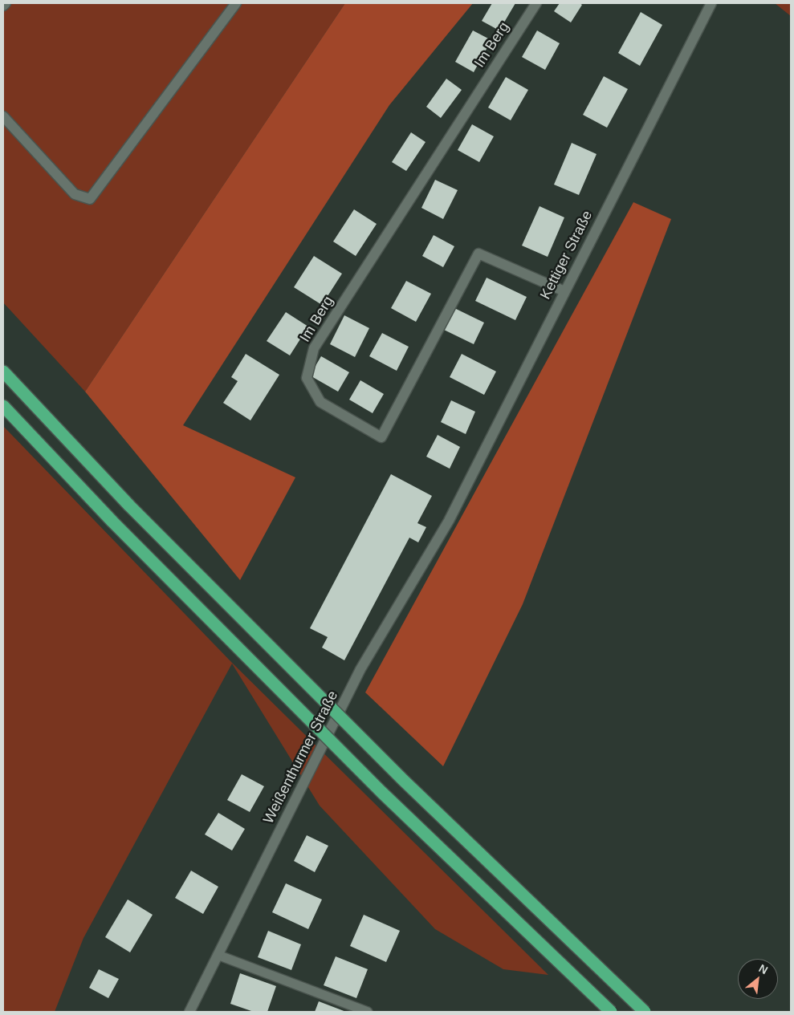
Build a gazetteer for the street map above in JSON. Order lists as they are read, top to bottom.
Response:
{
  "streets": {
    "street": ["Im Berg", "Kettiger Straße", "Weißenthurmer Straße"]
  },
  "crossings": [
    ["Im Berg", "Kettiger Straße"],
    ["Kettiger Straße", "Weißenthurmer Straße"]
  ],
  "north": "top right"
}
